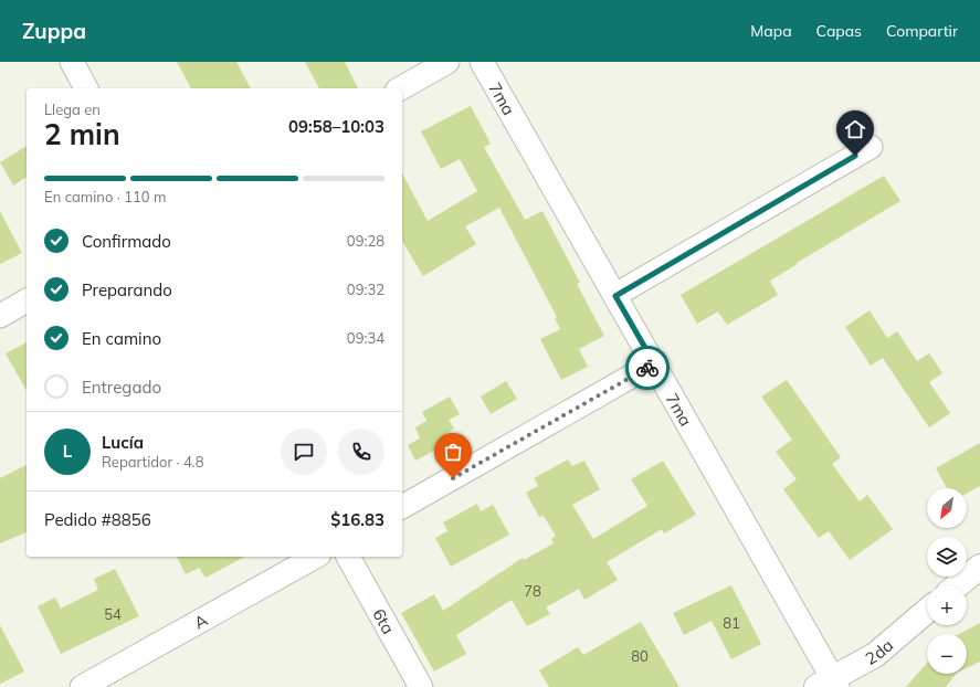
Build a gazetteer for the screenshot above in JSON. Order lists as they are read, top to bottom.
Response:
{
  "streets": {
    "street": [
      "7ma",
      "A",
      "6ta",
      "2da"
    ]
  },
  "crossings": [
    ["7ma", "2da"]
  ],
  "house_numbers": [
    "78",
    "54",
    "81",
    "80"
  ],
  "north": "bottom left",
  "page": {
    "header": "Zuppa",
    "nav": ["Mapa", "Capas", "Compartir"],
    "heading": ["2 min", "Llega en", "09:58–10:03"],
    "panel": [
      "Lucía",
      "Repartidor · 4.8",
      "Pedido #8856",
      "$16.83"
    ],
    "bar": "En camino · 110 m",
    "list": [
      ["Confirmado", "09:28"],
      ["Preparando", "09:32"],
      ["En camino", "09:34"],
      "Entregado"
    ],
    "round": "L",
    "map_buttons": ["+", "−"]
  }
}
